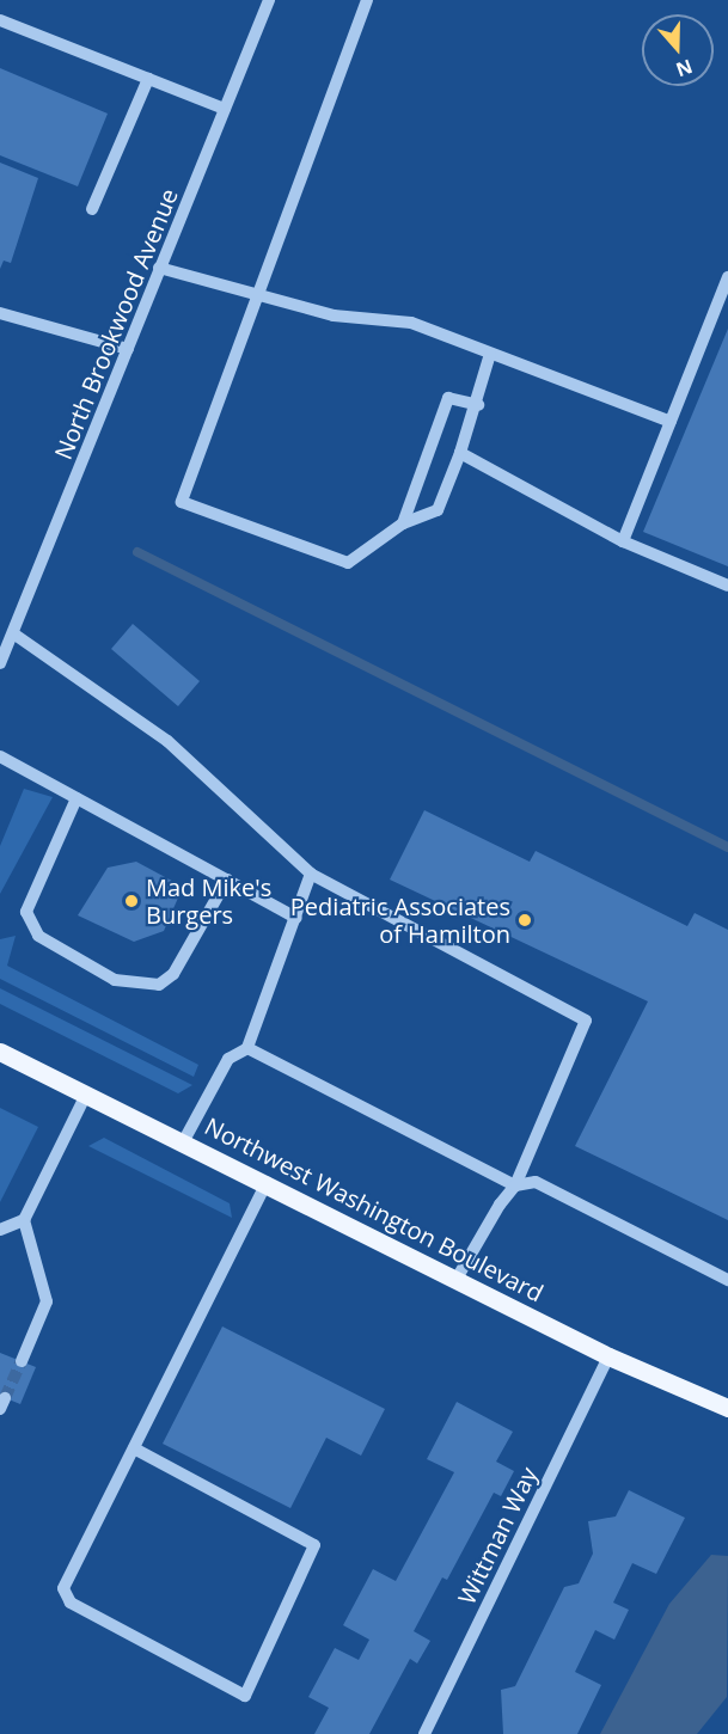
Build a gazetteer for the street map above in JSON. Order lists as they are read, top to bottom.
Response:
{
  "streets": {
    "main road": ["Northwest Washington Boulevard"],
    "street": ["North Brookwood Avenue", "Wittman Way"]
  },
  "crossings": [
    ["Northwest Washington Boulevard", "Wittman Way"]
  ],
  "places": ["Mad Mike's Burgers", "Pediatric Associates of Hamilton"],
  "north": "bottom"
}
